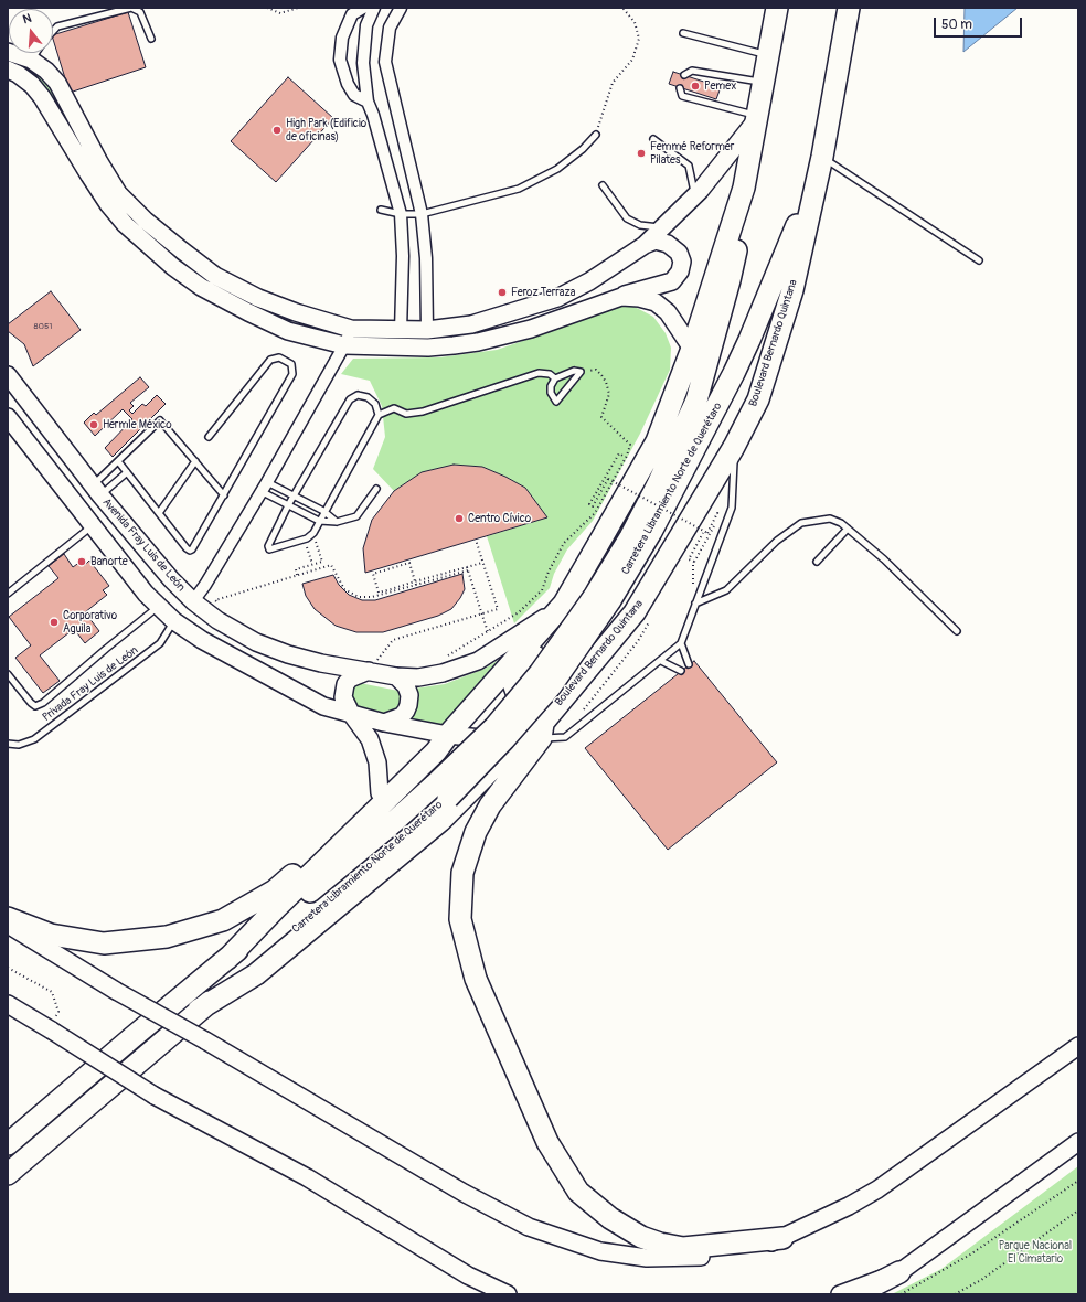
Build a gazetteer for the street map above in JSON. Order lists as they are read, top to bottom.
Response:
{
  "streets": {
    "highway": ["Boulevard Bernardo Quintana", "Carretera Libramiento Norte de Querétaro"],
    "main road": ["Avenida Fray Luis de León"],
    "lane": ["Privada Fray Luis de León"]
  },
  "crossings": [
    ["Boulevard Bernardo Quintana", "Carretera Libramiento Norte de Querétaro"]
  ],
  "parks": ["Parque Nacional El Cimatario"],
  "places": [
    "Pemex",
    "High Park (Edificio de oficinas)",
    "Femmé Reformer Pilates",
    "Feroz Terraza",
    "Hermle México",
    "Centro Cívico",
    "Banorte",
    "Corporativo Aguila"
  ],
  "house_numbers": ["8051"],
  "scale_bar": "50 m",
  "north": "top"
}
